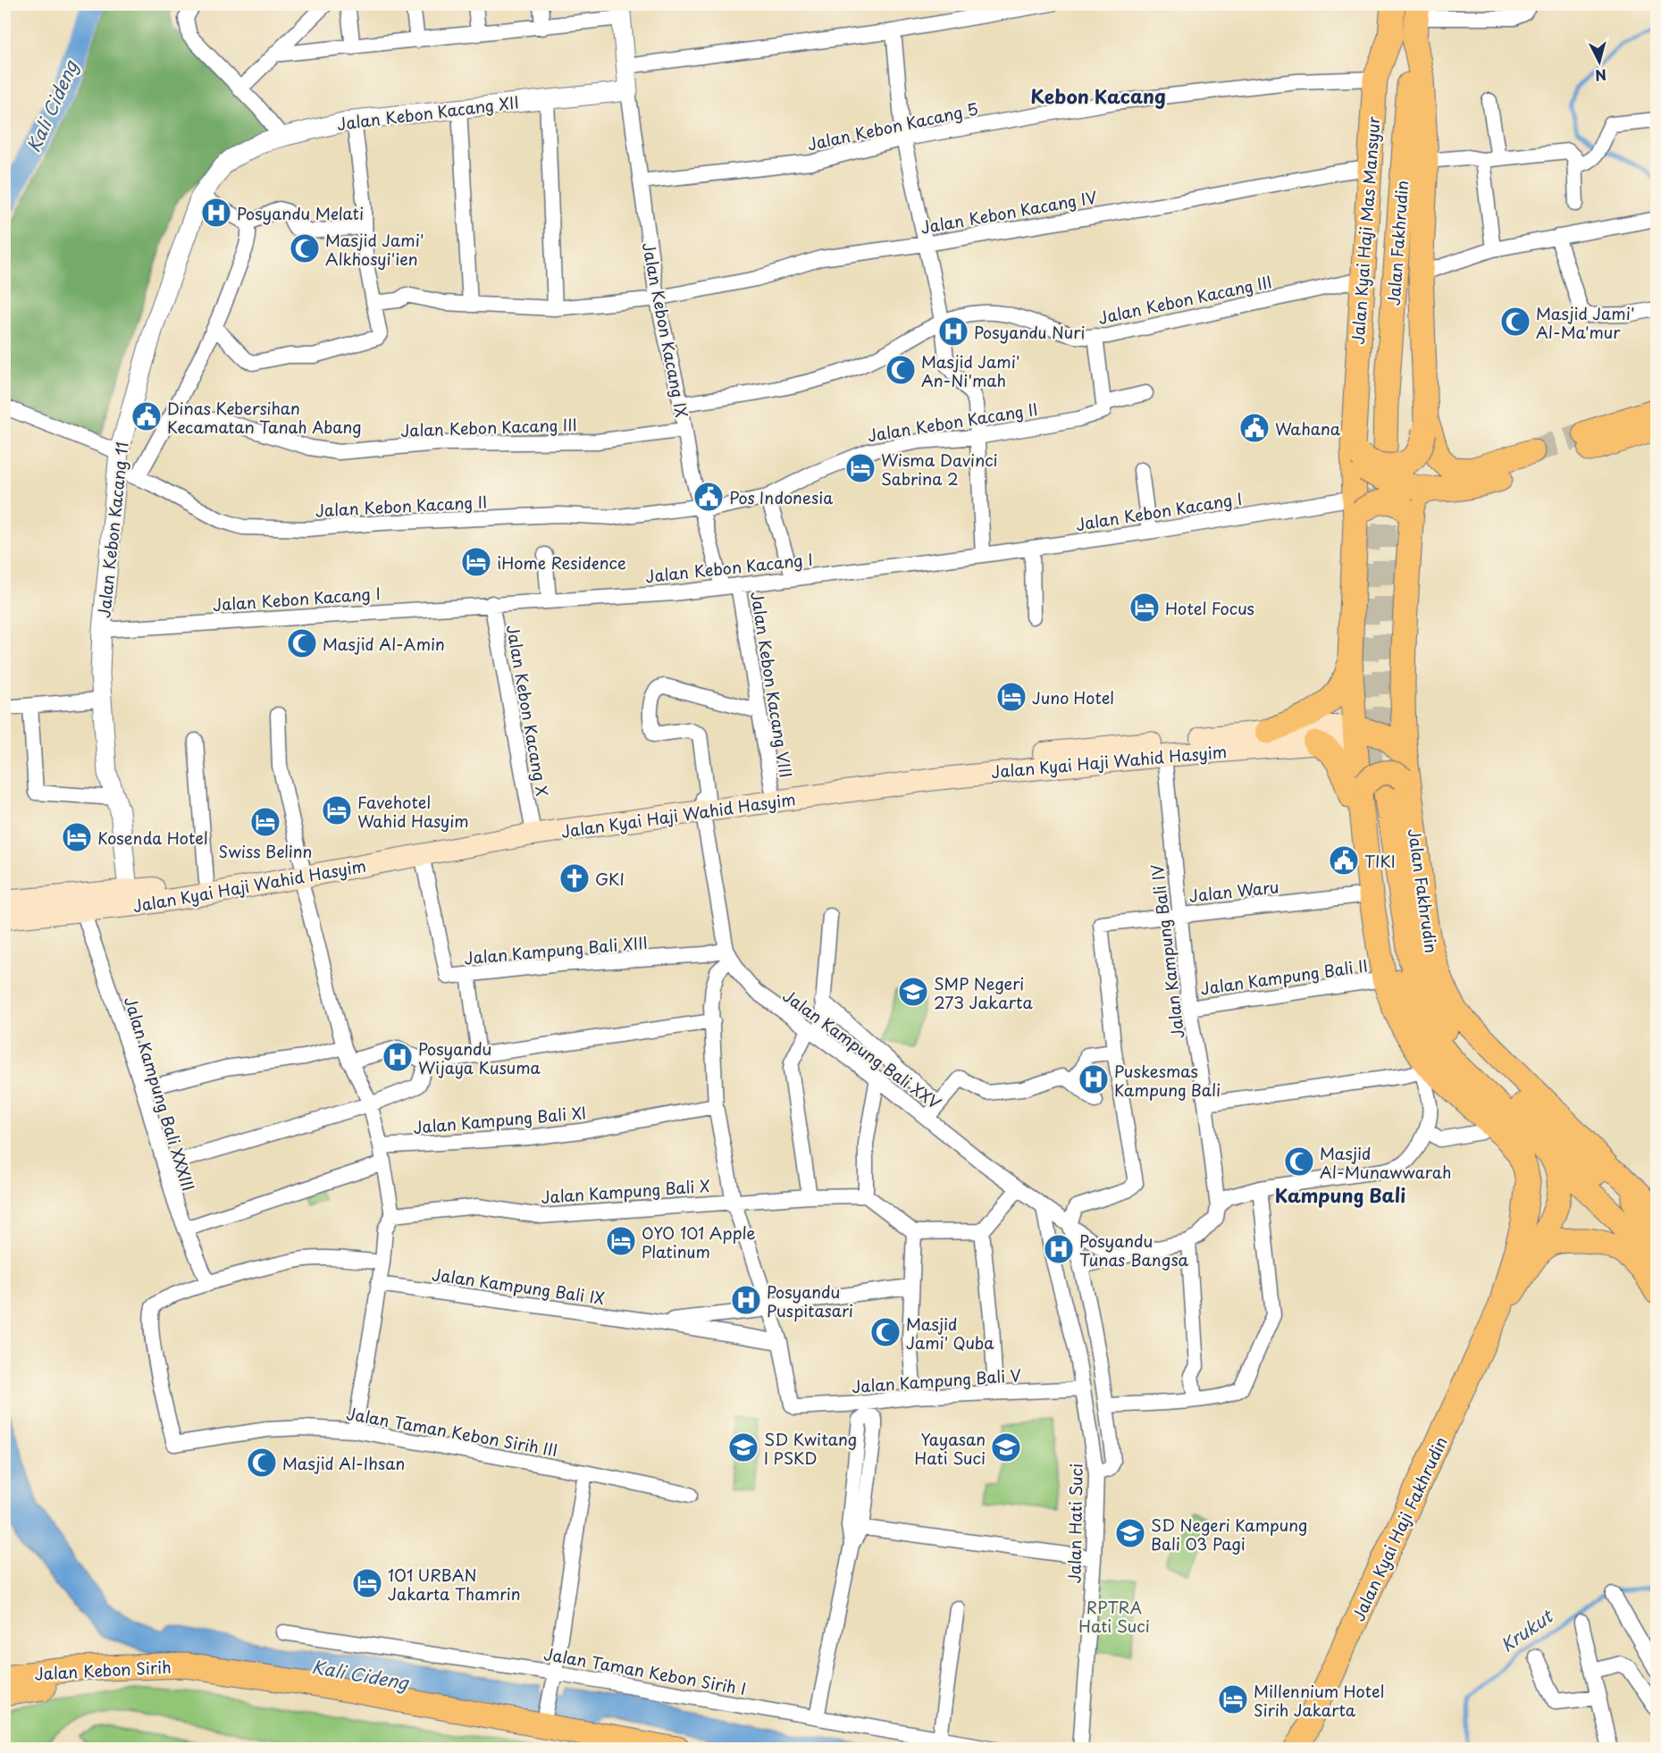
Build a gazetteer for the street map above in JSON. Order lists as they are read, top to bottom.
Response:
{
  "streets": {
    "main road": [
      "Jalan Kyai Haji Mas Mansyur",
      "Jalan Fakhrudin",
      "Jalan Kyai Haji Wahid Hasyim",
      "Jalan Kyai Haji Fakhrudin",
      "Jalan Kebon Sirih"
    ],
    "street": [
      "Jalan Kebon Kacang XII",
      "Jalan Kebon Kacang 5",
      "Jalan Kebon Kacang IV",
      "Jalan Kebon Kacang III",
      "Jalan Kebon Kacang IX",
      "Jalan Kebon Kacang II",
      "Jalan Kebon Kacang I",
      "Jalan Kebon Kacang 11",
      "Jalan Kebon Kacang VIII",
      "Jalan Kebon Kacang X",
      "Jalan Waru",
      "Jalan Kampung Bali XIII",
      "Jalan Kampung Bali IV",
      "Jalan Kampung Bali II",
      "Jalan Kampung Bali XXV",
      "Jalan Kampung Bali XXXIII",
      "Jalan Kampung Bali XI",
      "Jalan Kampung Bali X",
      "Jalan Kampung Bali IX",
      "Jalan Kampung Bali V",
      "Jalan Taman Kebon Sirih III",
      "Jalan Hati Suci",
      "Jalan Taman Kebon Sirih I"
    ]
  },
  "crossings": [
    ["Jalan Kebon Kacang XII", "Jalan Kebon Kacang IX"],
    ["Jalan Kebon Kacang XII", "Jalan Kebon Kacang 11"],
    ["Jalan Kebon Kacang 5", "Jalan Kyai Haji Mas Mansyur"],
    ["Jalan Kebon Kacang 5", "Jalan Kebon Kacang IX"],
    ["Jalan Kebon Kacang IV", "Jalan Kyai Haji Mas Mansyur"],
    ["Jalan Kebon Kacang IV", "Jalan Kebon Kacang IX"],
    ["Jalan Kyai Haji Mas Mansyur", "Jalan Fakhrudin"],
    ["Jalan Kyai Haji Mas Mansyur", "Jalan Kebon Kacang III"],
    ["Jalan Fakhrudin", "Jalan Kebon Kacang I"],
    ["Jalan Fakhrudin", "Jalan Kyai Haji Wahid Hasyim"],
    ["Jalan Fakhrudin", "Jalan Waru"],
    ["Jalan Fakhrudin", "Jalan Kampung Bali II"],
    ["Jalan Fakhrudin", "Jalan Kyai Haji Fakhrudin"],
    ["Jalan Kebon Kacang III", "Jalan Kebon Kacang IX"],
    ["Jalan Kebon Kacang IX", "Jalan Kebon Kacang II"],
    ["Jalan Kebon Kacang IX", "Jalan Kebon Kacang I"],
    ["Jalan Kebon Kacang II", "Jalan Kebon Kacang 11"],
    ["Jalan Kebon Kacang I", "Jalan Kebon Kacang 11"],
    ["Jalan Kebon Kacang I", "Jalan Kebon Kacang VIII"],
    ["Jalan Kebon Kacang I", "Jalan Kebon Kacang X"],
    ["Jalan Kebon Kacang 11", "Jalan Kyai Haji Wahid Hasyim"],
    ["Jalan Kebon Kacang VIII", "Jalan Kyai Haji Wahid Hasyim"],
    ["Jalan Kebon Kacang VIII", "Jalan Kampung Bali XXV"],
    ["Jalan Kebon Kacang X", "Jalan Kyai Haji Wahid Hasyim"],
    ["Jalan Kyai Haji Wahid Hasyim", "Jalan Kampung Bali XIII"],
    ["Jalan Kyai Haji Wahid Hasyim", "Jalan Kampung Bali IV"],
    ["Jalan Kyai Haji Wahid Hasyim", "Jalan Kampung Bali XXV"],
    ["Jalan Kyai Haji Wahid Hasyim", "Jalan Kampung Bali XXXIII"],
    ["Jalan Waru", "Jalan Kampung Bali IV"],
    ["Jalan Kampung Bali XIII", "Jalan Kampung Bali XXV"],
    ["Jalan Kampung Bali IV", "Jalan Kampung Bali II"],
    ["Jalan Kampung Bali XXV", "Jalan Hati Suci"],
    ["Jalan Kampung Bali XXXIII", "Jalan Taman Kebon Sirih III"],
    ["Jalan Kampung Bali IX", "Jalan Kampung Bali V"],
    ["Jalan Kampung Bali V", "Jalan Hati Suci"]
  ],
  "districts": ["Kebon Kacang", "Kampung Bali"],
  "water": ["Kali Cideng", "Krukut"],
  "parks": ["RPTRA Hati Suci"],
  "places": {
    "hospital": [
      "Posyandu Melati",
      "Posyandu Nuri",
      "Posyandu Wijaya Kusuma",
      "Puskesmas Kampung Bali",
      "Posyandu Tunas Bangsa",
      "Posyandu Puspitasari"
    ],
    "mosque": [
      "Masjid Jami' Alkhosyi'ien",
      "Masjid Jami' Al-Ma'mur",
      "Masjid Jami' An-Ni'mah",
      "Masjid Al-Amin",
      "Masjid Al-Munawwarah",
      "Masjid Jami' Quba",
      "Masjid Al-Ihsan"
    ],
    "public building": [
      "Dinas Kebersihan Kecamatan Tanah Abang",
      "Wahana",
      "Pos Indonesia",
      "TIKI"
    ],
    "hotel": [
      "Wisma Davinci Sabrina 2",
      "iHome Residence",
      "Hotel Focus",
      "Juno Hotel",
      "Favehotel Wahid Hasyim",
      "Swiss Belinn",
      "Kosenda Hotel",
      "OYO 101 Apple Platinum",
      "1O1 URBAN Jakarta Thamrin",
      "Millennium Hotel Sirih Jakarta"
    ],
    "church": ["GKI"],
    "school or university": [
      "SMP Negeri 273 Jakarta",
      "SD Kwitang I PSKD",
      "Yayasan Hati Suci",
      "SD Negeri Kampung Bali 03 Pagi"
    ]
  },
  "north": "bottom"
}
